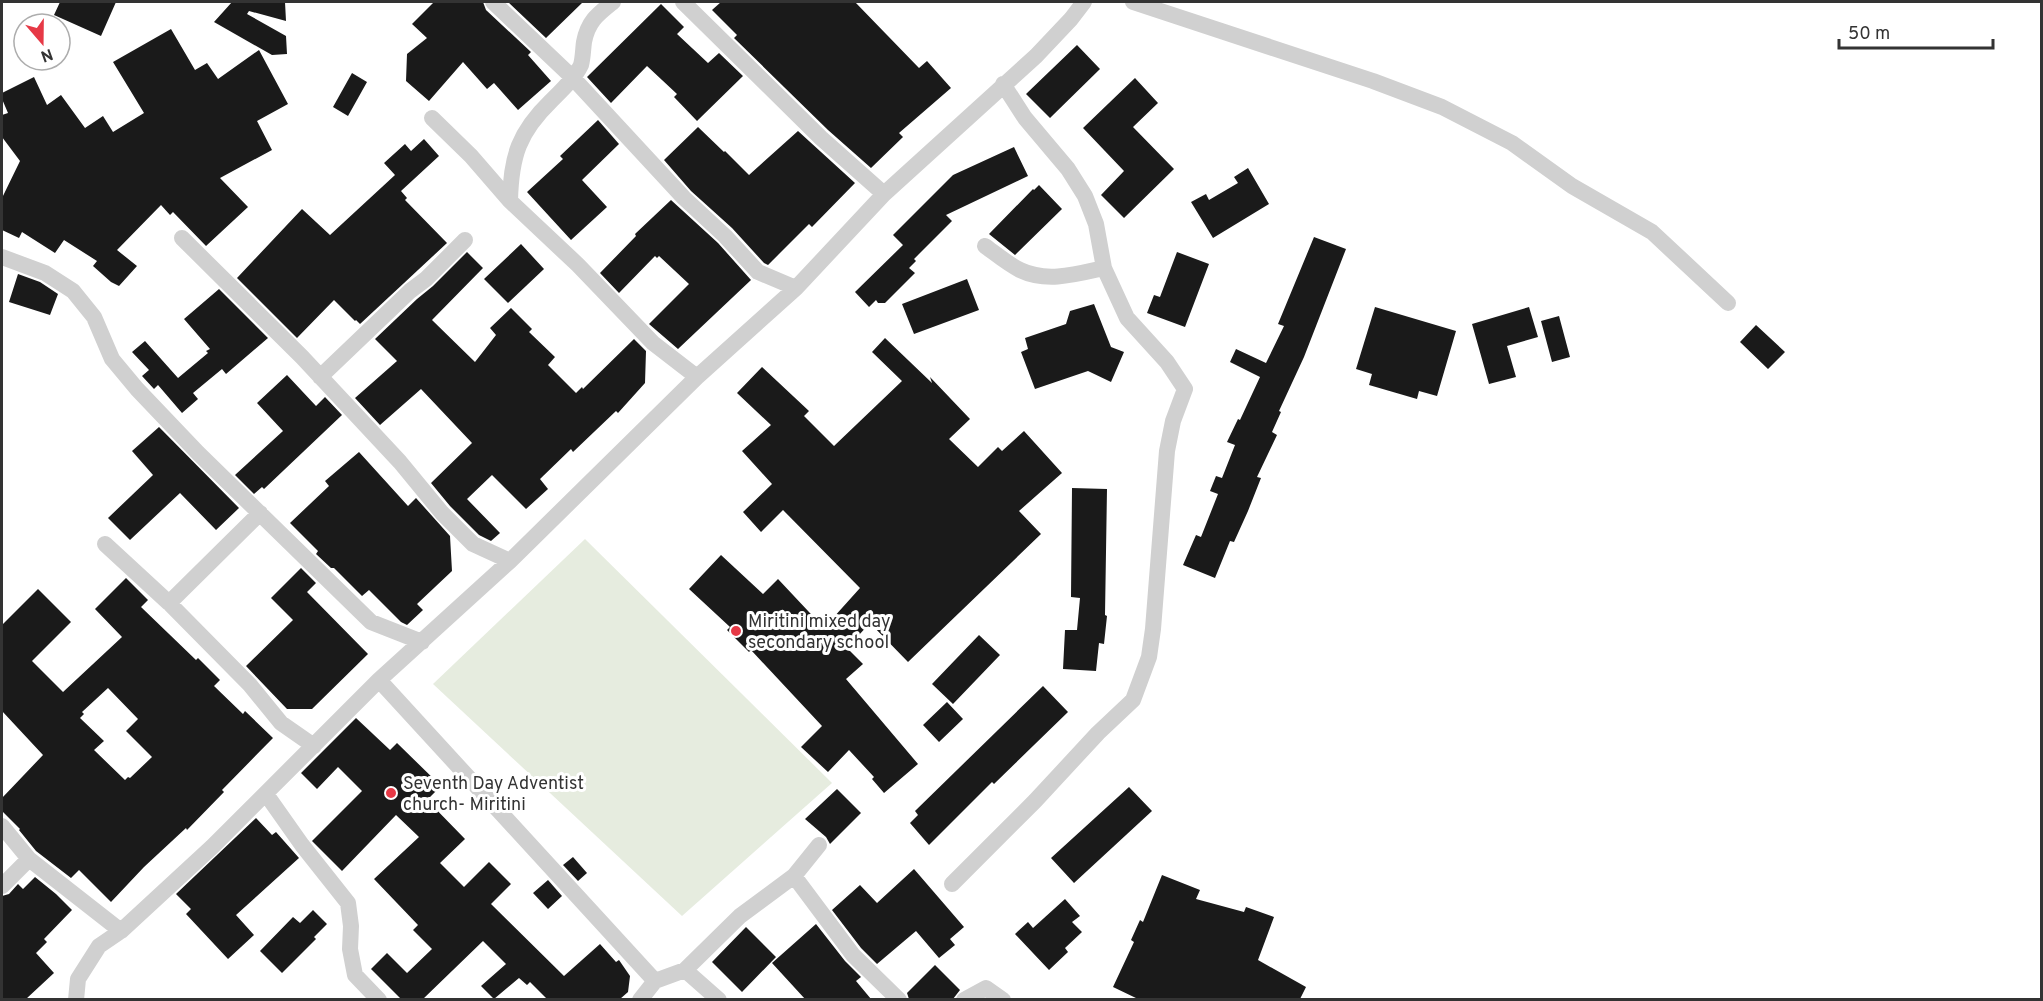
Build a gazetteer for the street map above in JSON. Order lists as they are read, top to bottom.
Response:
{
  "places": ["Miritini mixed day secondary school", "Seventh Day Adventist church- Miritini"],
  "scale_bar": "50 m",
  "north": "bottom"
}
